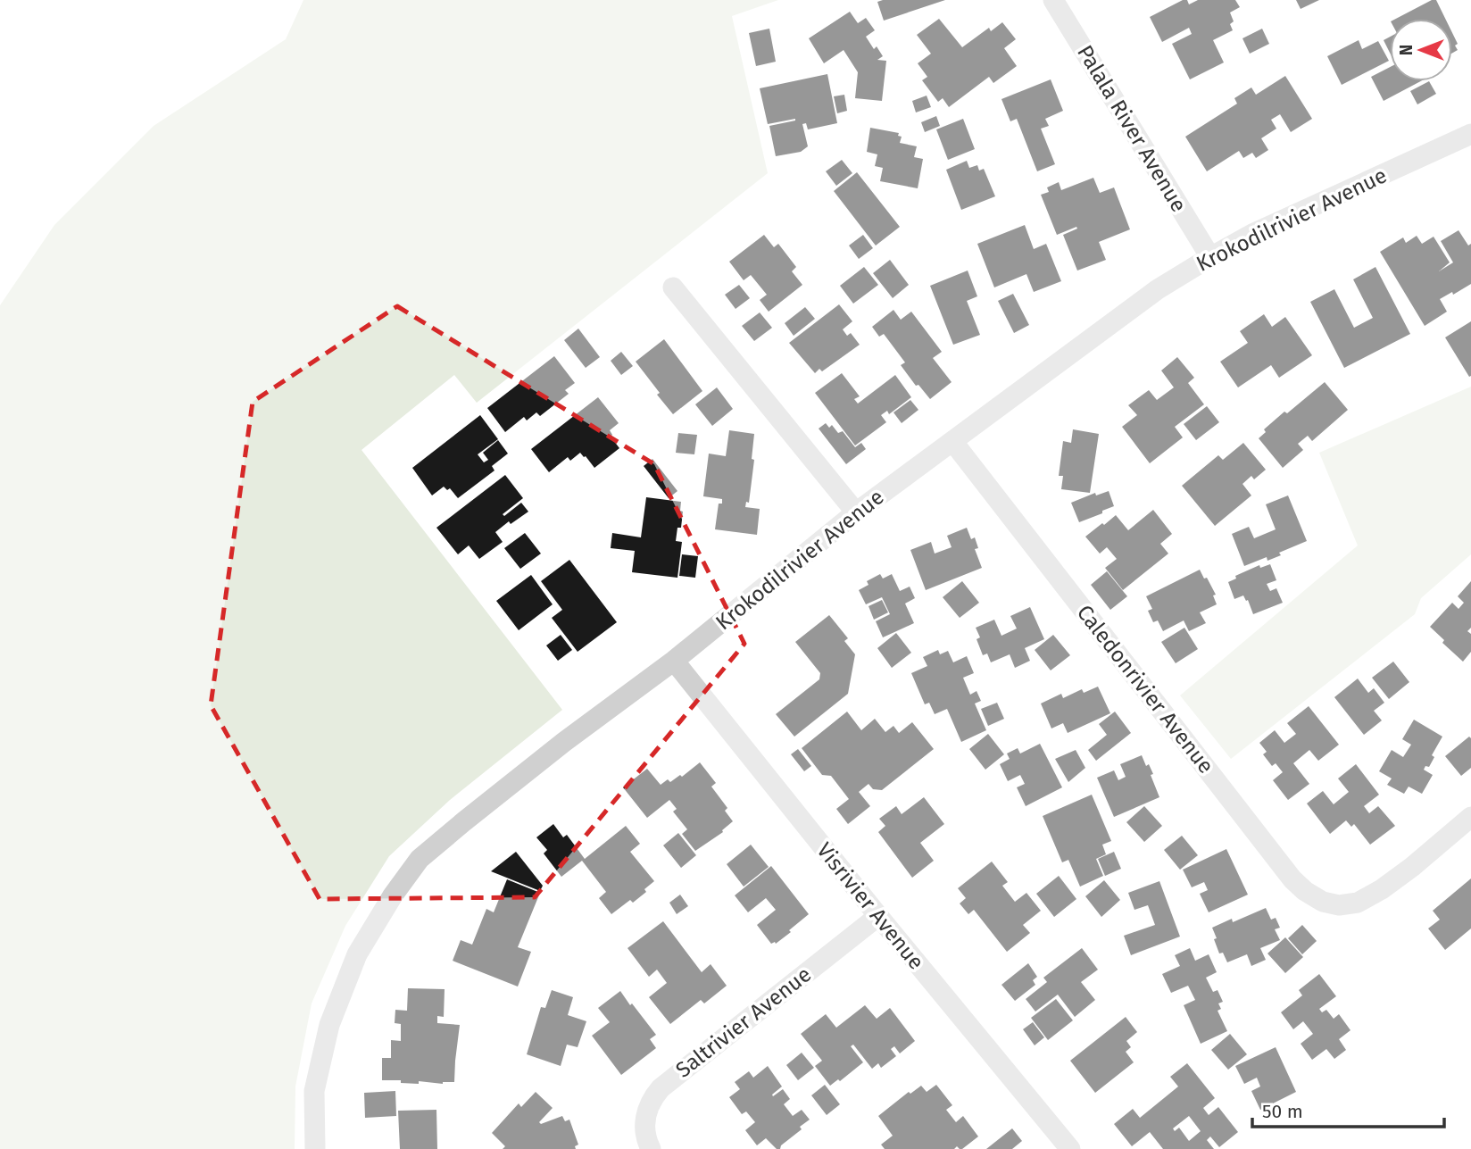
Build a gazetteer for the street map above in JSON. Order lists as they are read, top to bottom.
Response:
{
  "streets": {
    "street": [
      "Palala River Avenue",
      "Krokodilrivier Avenue",
      "Caledonrivier Avenue",
      "Visrivier Avenue",
      "Saltrivier Avenue"
    ]
  },
  "crossings": [
    ["Palala River Avenue", "Krokodilrivier Avenue"],
    ["Krokodilrivier Avenue", "Caledonrivier Avenue"],
    ["Krokodilrivier Avenue", "Visrivier Avenue"],
    ["Visrivier Avenue", "Saltrivier Avenue"]
  ],
  "scale_bar": "50 m",
  "north": "left"
}
